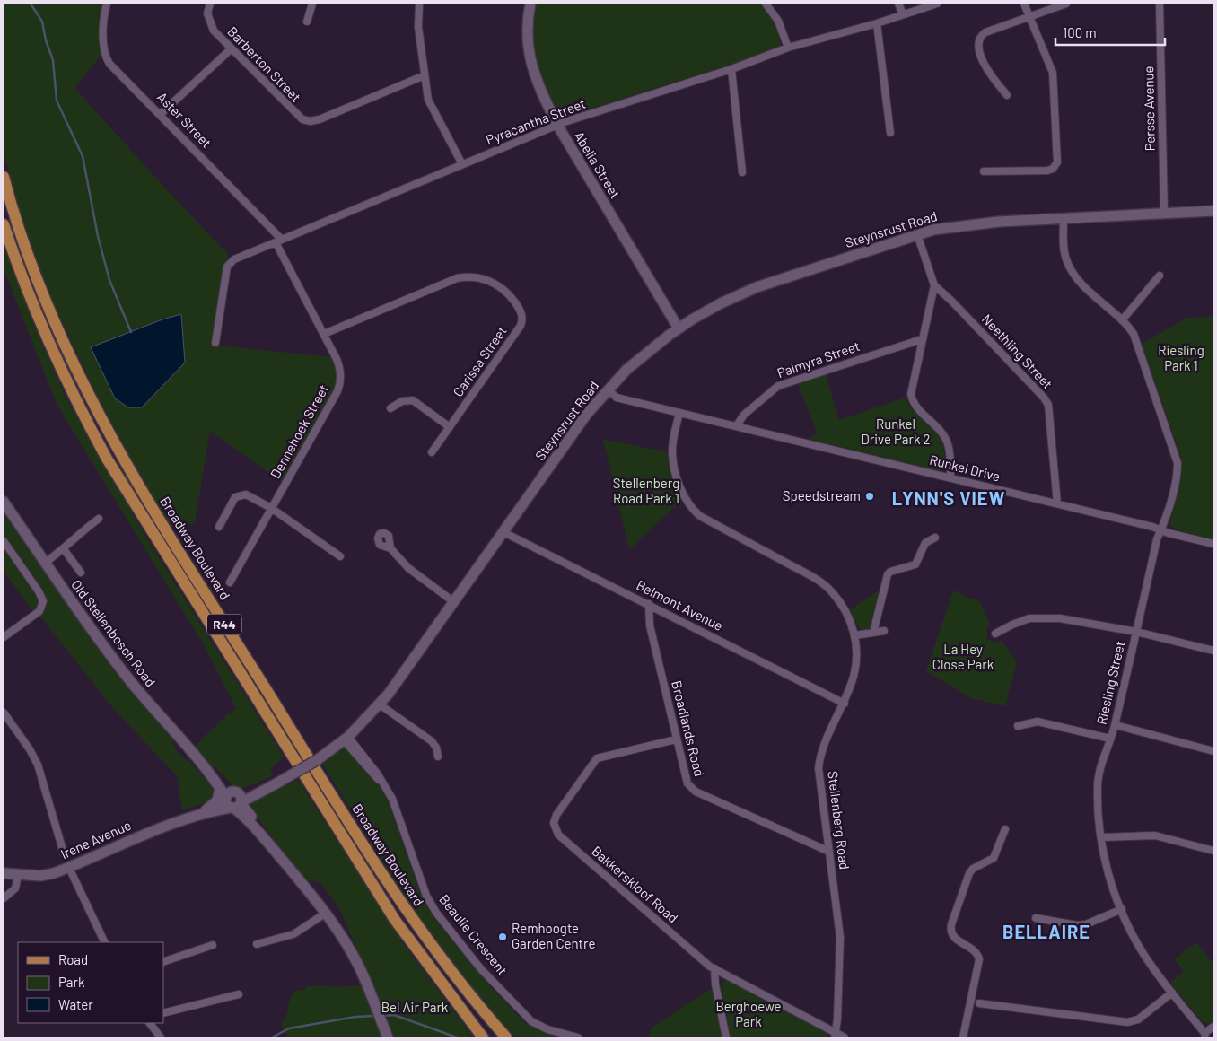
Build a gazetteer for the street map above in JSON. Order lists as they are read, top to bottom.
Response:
{
  "streets": {
    "main road": ["Broadway Boulevard", "R44"],
    "street": [
      "Barberton Street",
      "Persse Avenue",
      "Aster Street",
      "Pyracantha Street",
      "Abelia Street",
      "Steynsrust Road",
      "Neethling Street",
      "Palmyra Street",
      "Carissa Street",
      "Dennehoek Street",
      "Runkel Drive",
      "Belmont Avenue",
      "Old Stellenbosch Road",
      "Riesling Street",
      "Broadlands Road",
      "Stellenberg Road",
      "Irene Avenue",
      "Bakkerskloof Road",
      "Beaulie Crescent"
    ]
  },
  "crossings": [
    ["Persse Avenue", "Steynsrust Road"],
    ["Aster Street", "Pyracantha Street"],
    ["Aster Street", "Dennehoek Street"],
    ["Pyracantha Street", "Abelia Street"],
    ["Pyracantha Street", "Dennehoek Street"],
    ["Abelia Street", "Steynsrust Road"],
    ["Steynsrust Road", "Neethling Street"],
    ["Steynsrust Road", "Runkel Drive"],
    ["Steynsrust Road", "Belmont Avenue"],
    ["Steynsrust Road", "Old Stellenbosch Road"],
    ["Steynsrust Road", "Riesling Street"],
    ["Steynsrust Road", "Irene Avenue"],
    ["Steynsrust Road", "Beaulie Crescent"],
    ["Neethling Street", "Runkel Drive"],
    ["Palmyra Street", "Runkel Drive"],
    ["Carissa Street", "Dennehoek Street"],
    ["Runkel Drive", "Riesling Street"],
    ["Runkel Drive", "Stellenberg Road"],
    ["Belmont Avenue", "Broadlands Road"],
    ["Belmont Avenue", "Stellenberg Road"],
    ["Old Stellenbosch Road", "Irene Avenue"],
    ["Broadlands Road", "Stellenberg Road"],
    ["Broadlands Road", "Bakkerskloof Road"],
    ["Stellenberg Road", "Bakkerskloof Road"]
  ],
  "districts": ["LYNN'S VIEW", "BELLAIRE"],
  "parks": [
    "Riesling Park 1",
    "Runkel Drive Park 2",
    "Stellenberg Road Park 1",
    "La Hey Close Park",
    "Berghoewe Park",
    "Bel Air Park"
  ],
  "places": ["Speedstream", "Remhoogte Garden Centre"],
  "legend": ["Road", "Park", "Water"],
  "scale_bar": "100 m"
}
